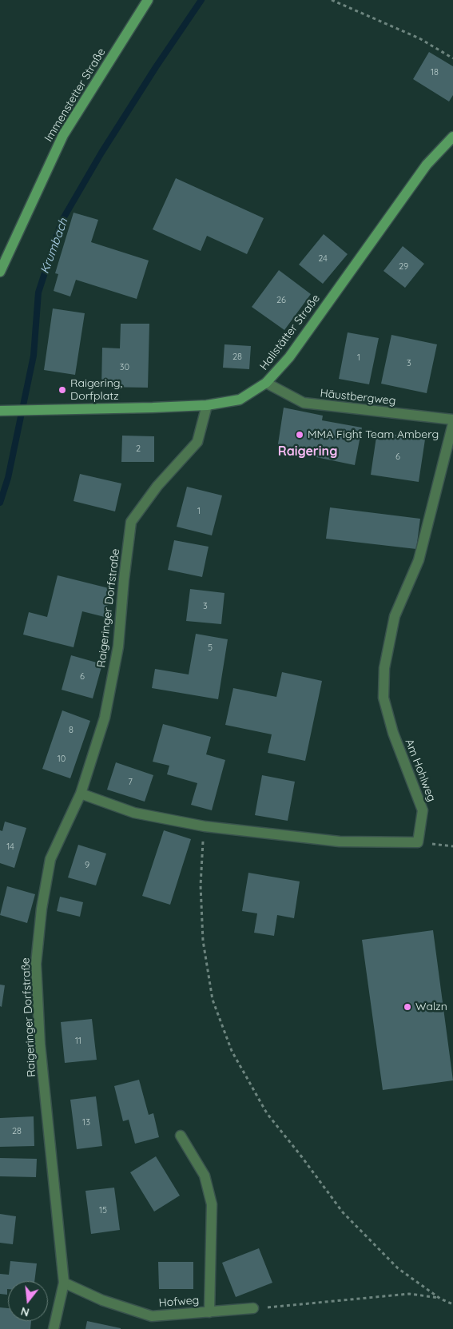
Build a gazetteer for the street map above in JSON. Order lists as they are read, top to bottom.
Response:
{
  "streets": {
    "street": [
      "Immenstetter Straße",
      "Hallstätter Straße",
      "Häustbergweg",
      "Raigeringer Dorfstraße",
      "Am Hohlweg",
      "Hofweg"
    ]
  },
  "crossings": [
    ["Hallstätter Straße", "Häustbergweg"],
    ["Hallstätter Straße", "Raigeringer Dorfstraße"],
    ["Raigeringer Dorfstraße", "Hofweg"]
  ],
  "districts": ["Raigering"],
  "water": ["Krumbach"],
  "places": ["Raigering, Dorfplatz", "MMA Fight Team Amberg", "Walzn"],
  "house_numbers": [
    "18",
    "24",
    "29",
    "26",
    "28",
    "1",
    "3",
    "30",
    "2",
    "6",
    "1",
    "3",
    "5",
    "6",
    "8",
    "10",
    "7",
    "14",
    "9",
    "11",
    "13",
    "28",
    "15"
  ],
  "north": "bottom"
}
